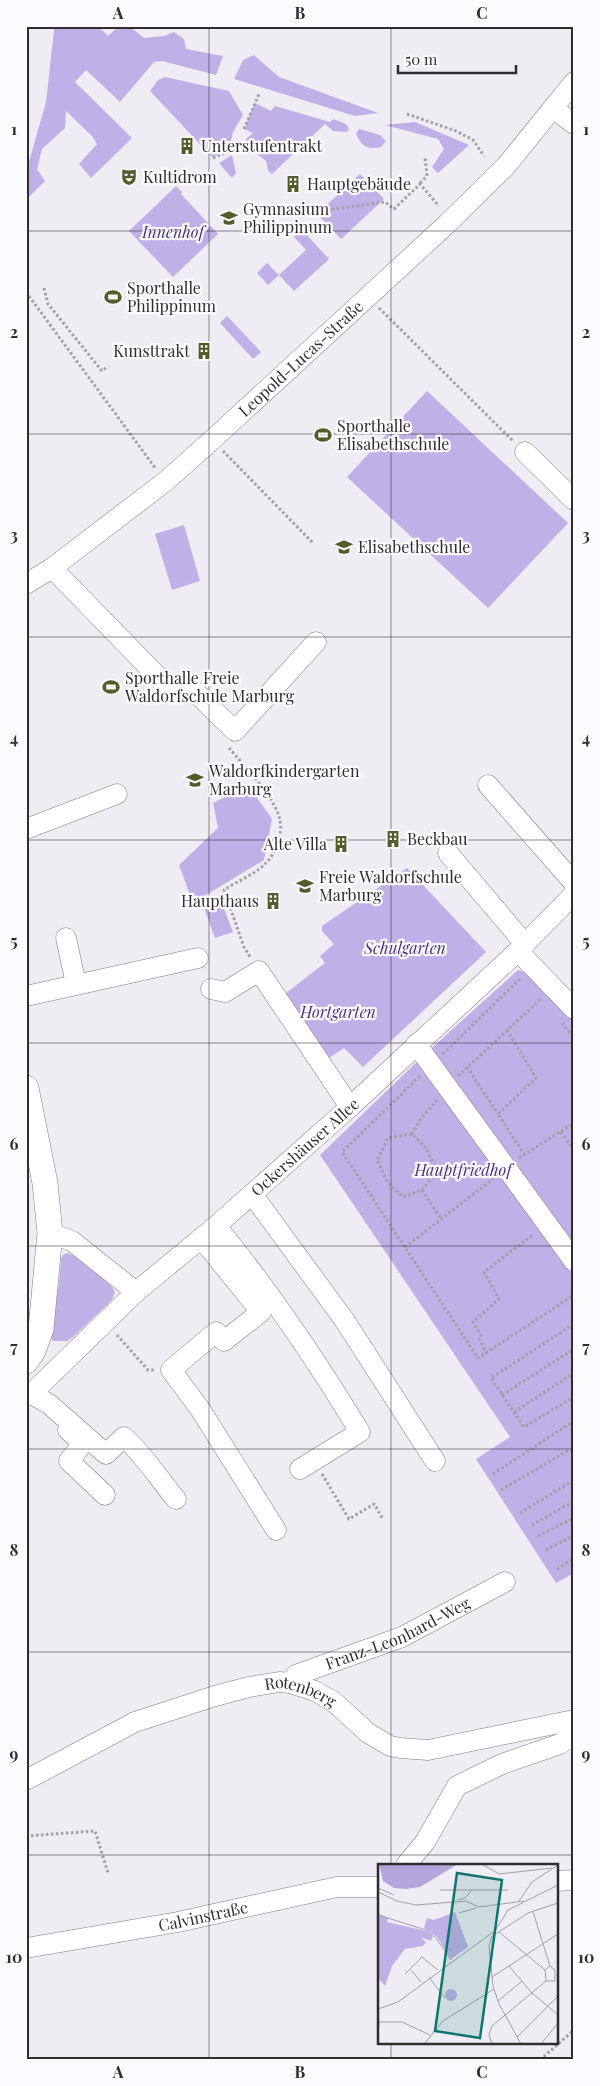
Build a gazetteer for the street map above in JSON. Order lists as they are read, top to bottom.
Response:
{
  "streets": {
    "street": [
      "Leopold-Lucas-Straße",
      "Ockershäuser Allee",
      "Franz-Leonhard-Weg",
      "Rotenberg",
      "Calvinstraße"
    ]
  },
  "crossings": [
    ["Franz-Leonhard-Weg", "Rotenberg"]
  ],
  "parks": [
    "Innenhof",
    "Schulgarten",
    "Hortgarten",
    "Hauptfriedhof"
  ],
  "places": {
    "building": [
      "Unterstufentrakt",
      "Hauptgebäude",
      "Kunsttrakt",
      "Beckbau",
      "Alte Villa",
      "Haupthaus"
    ],
    "theatre": ["Kultidrom"],
    "school or university": [
      "Gymnasium Philippinum",
      "Elisabethschule",
      "Waldorfkindergarten Marburg",
      "Freie Waldorfschule Marburg"
    ],
    "sports": ["Sporthalle Philippinum", "Sporthalle Elisabethschule", "Sporthalle Freie Waldorfschule Marburg"]
  },
  "scale_bar": "50 m",
  "grid": {
    "columns": ["A", "B", "C"],
    "rows": [
      "1",
      "2",
      "3",
      "4",
      "5",
      "6",
      "7",
      "8",
      "9",
      "10"
    ]
  }
}
